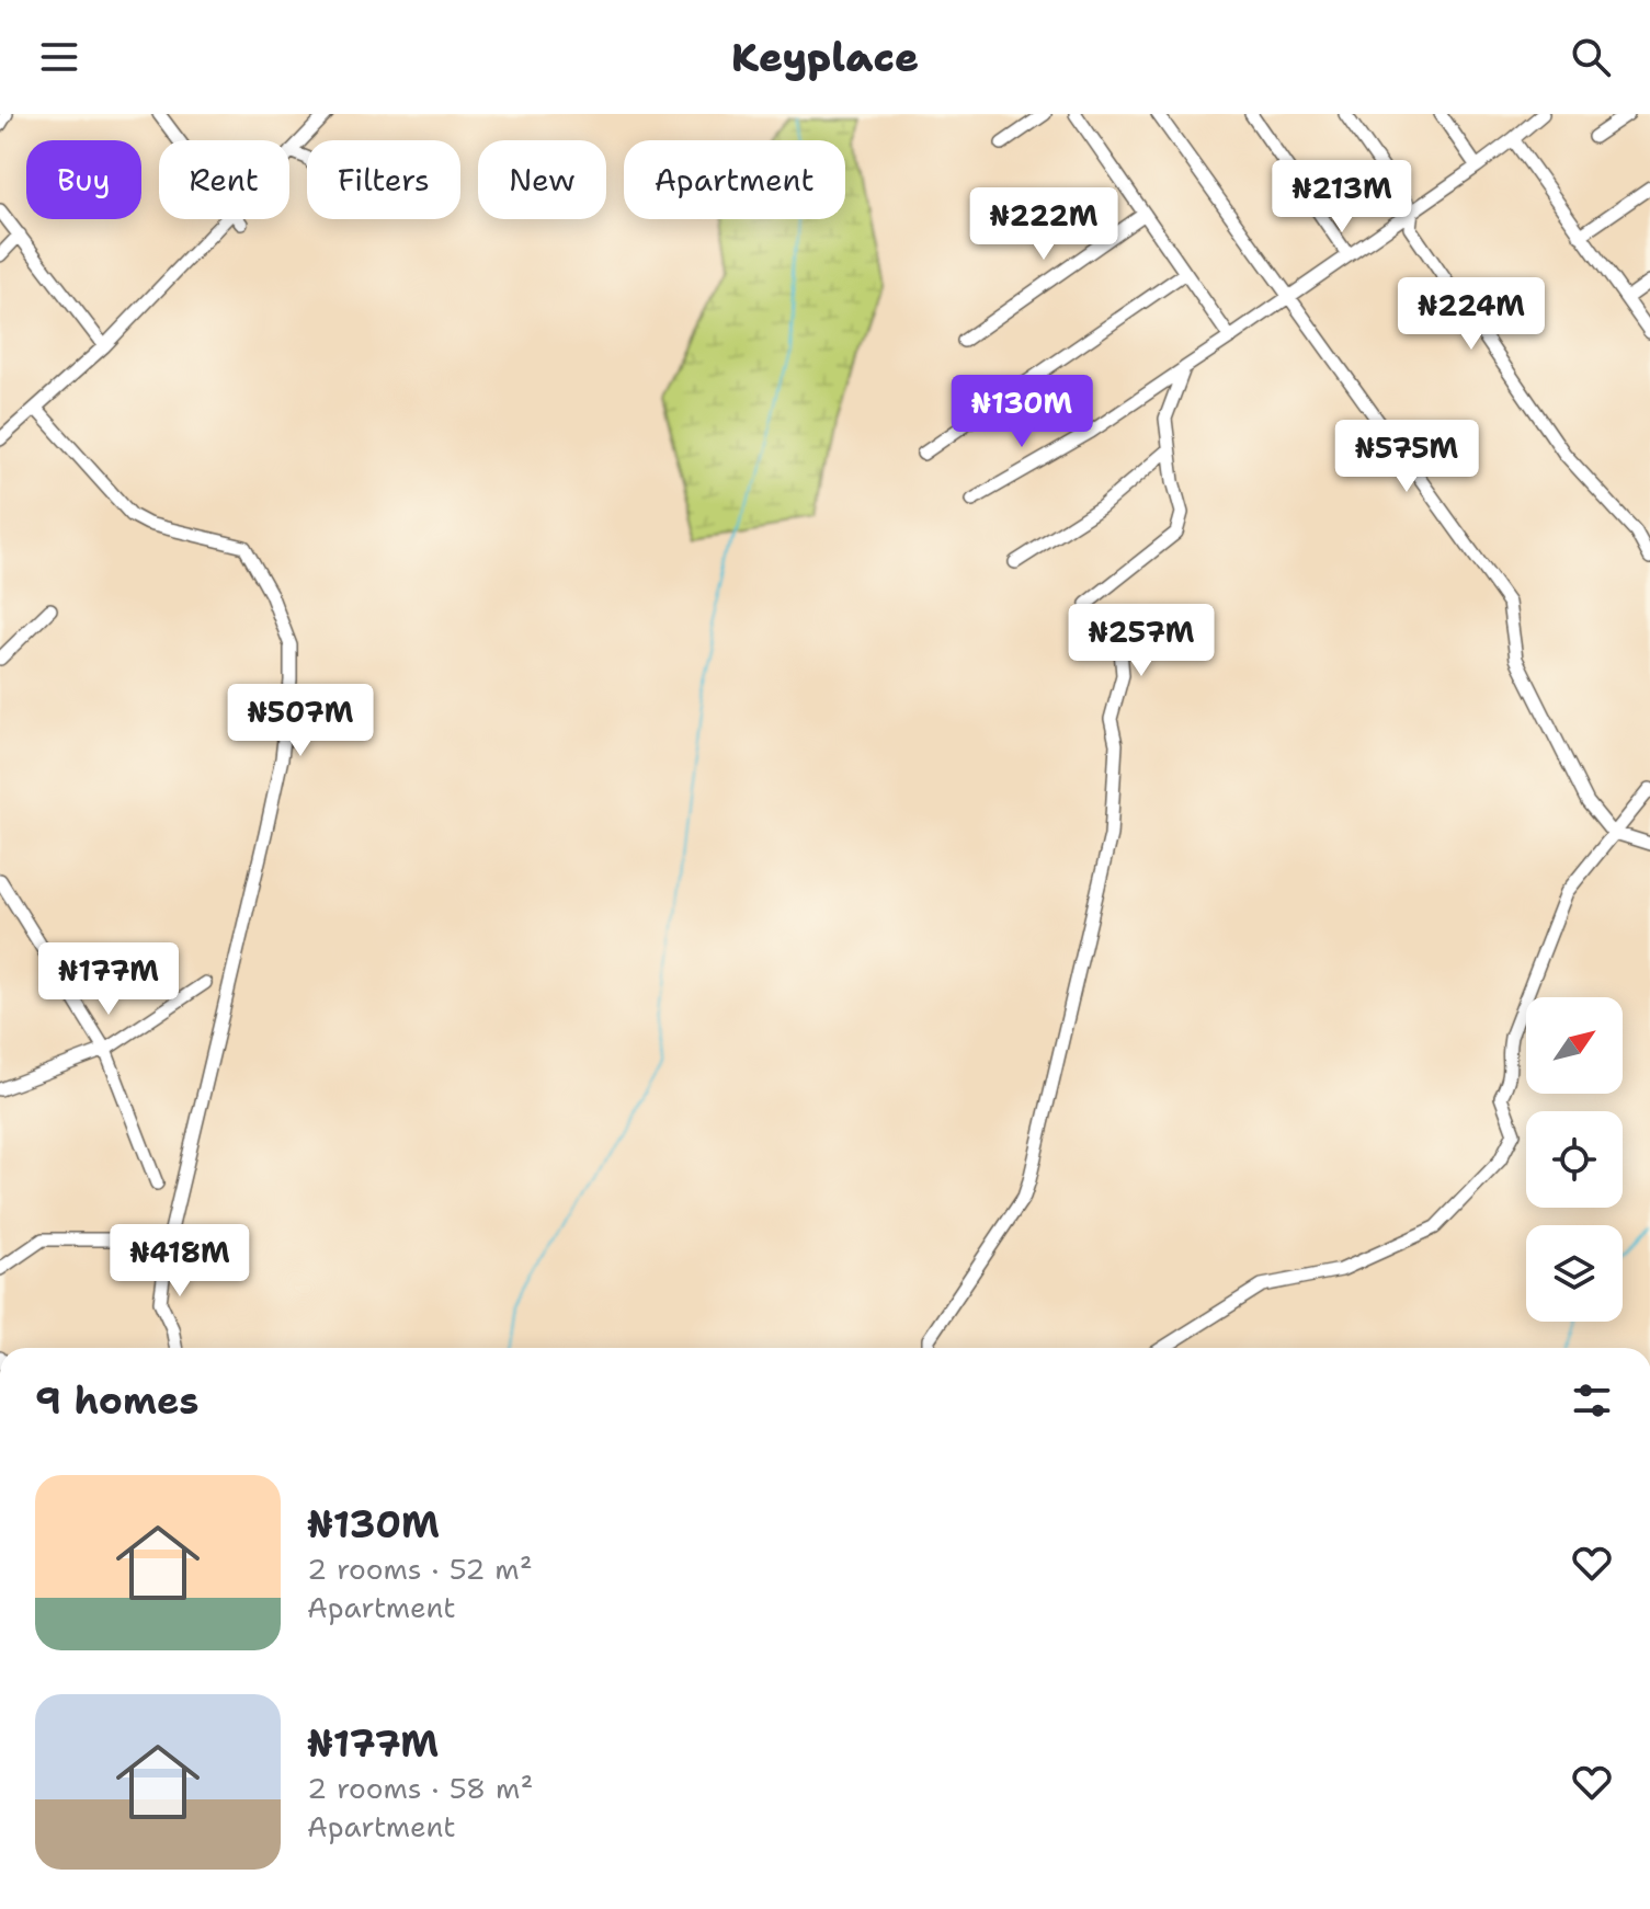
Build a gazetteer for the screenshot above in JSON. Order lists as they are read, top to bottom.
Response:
{
  "north": "top right",
  "page": {
    "header": "Keyplace",
    "chip": [
      "Buy",
      "Rent",
      "Filters",
      "New",
      "Apartment"
    ],
    "price": [
      "₦213M",
      "₦222M",
      "₦224M",
      "₦130M",
      "₦575M",
      "₦257M",
      "₦507M",
      "₦177M",
      "₦418M"
    ],
    "heading": "9 homes",
    "list": [
      {
        "name": "₦130M",
        "note": "2 rooms · 52 m² · Apartment"
      },
      {
        "name": "₦177M",
        "note": "2 rooms · 58 m² · Apartment"
      }
    ]
  }
}
